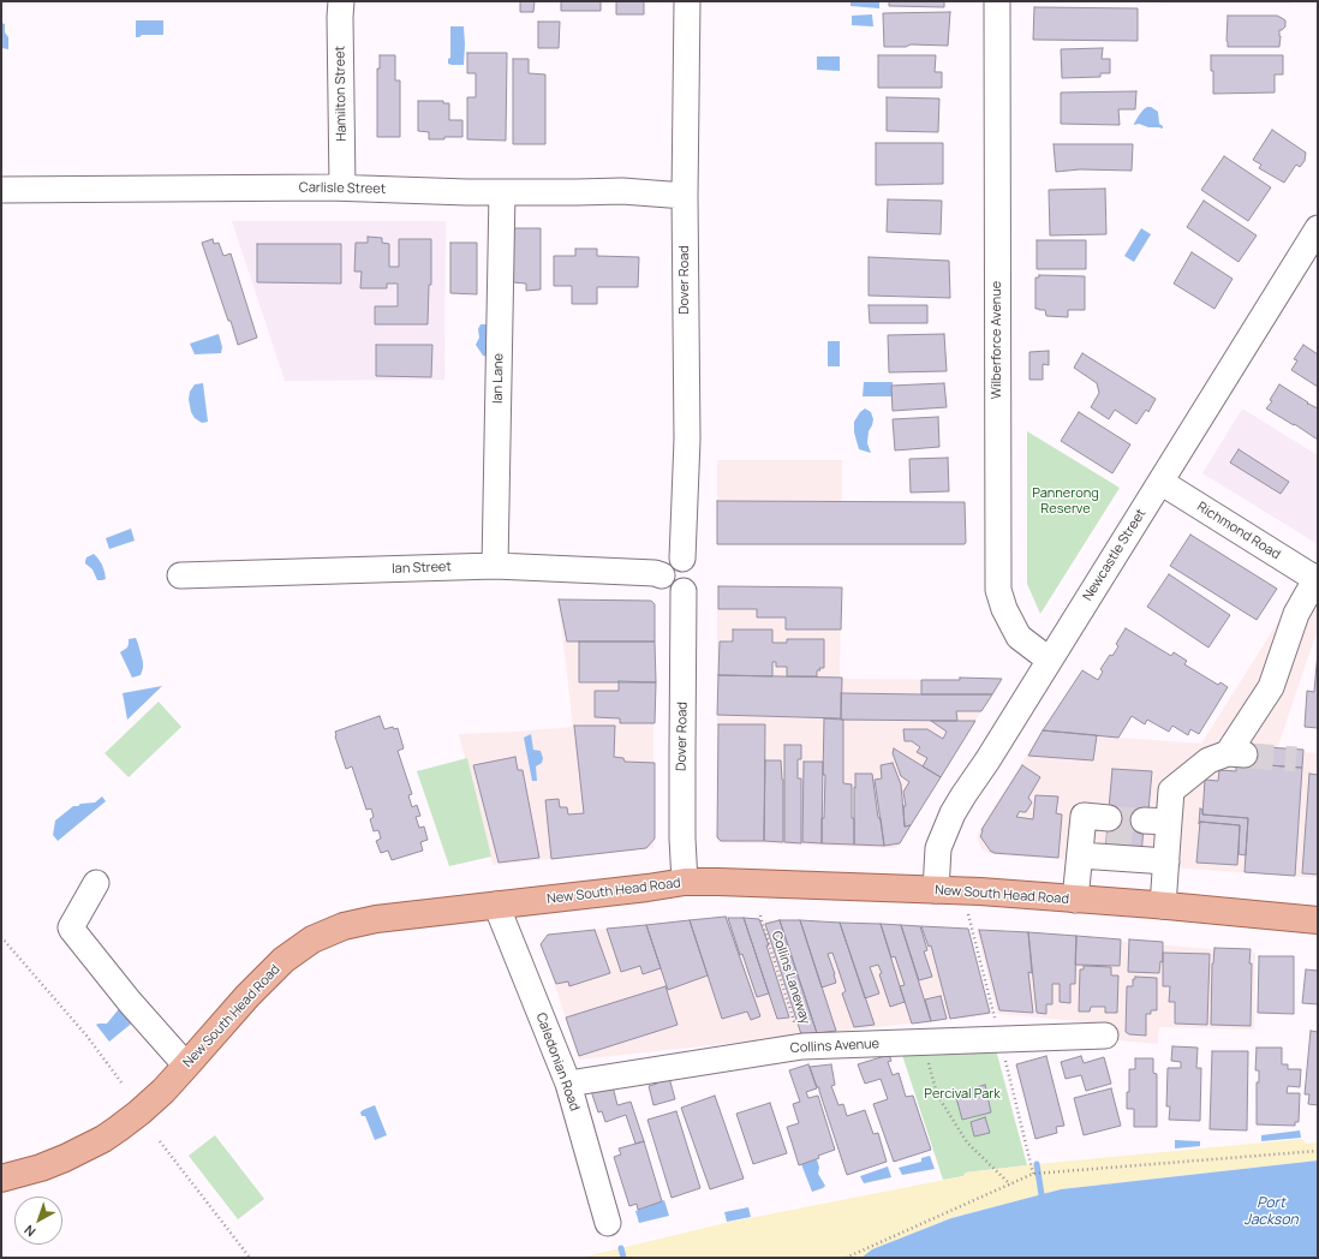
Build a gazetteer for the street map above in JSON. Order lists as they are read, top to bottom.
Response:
{
  "streets": {
    "main road": ["New South Head Road"],
    "street": [
      "Hamilton Street",
      "Carlisle Street",
      "Dover Road",
      "Wilberforce Avenue",
      "Ian Lane",
      "Richmond Road",
      "Newcastle Street",
      "Ian Street",
      "Collins Avenue",
      "Caledonian Road"
    ],
    "path": ["Collins Laneway"]
  },
  "crossings": [
    ["Hamilton Street", "Carlisle Street"],
    ["Carlisle Street", "Dover Road"],
    ["Carlisle Street", "Ian Lane"],
    ["Dover Road", "Ian Street"],
    ["Dover Road", "New South Head Road"],
    ["Wilberforce Avenue", "Newcastle Street"],
    ["Ian Lane", "Ian Street"],
    ["Richmond Road", "Newcastle Street"],
    ["Newcastle Street", "New South Head Road"],
    ["New South Head Road", "Caledonian Road"],
    ["Collins Laneway", "Collins Avenue"],
    ["Collins Avenue", "Caledonian Road"]
  ],
  "water": ["Port Jackson"],
  "parks": ["Pannerong Reserve", "Percival Park"],
  "north": "bottom left"
}
